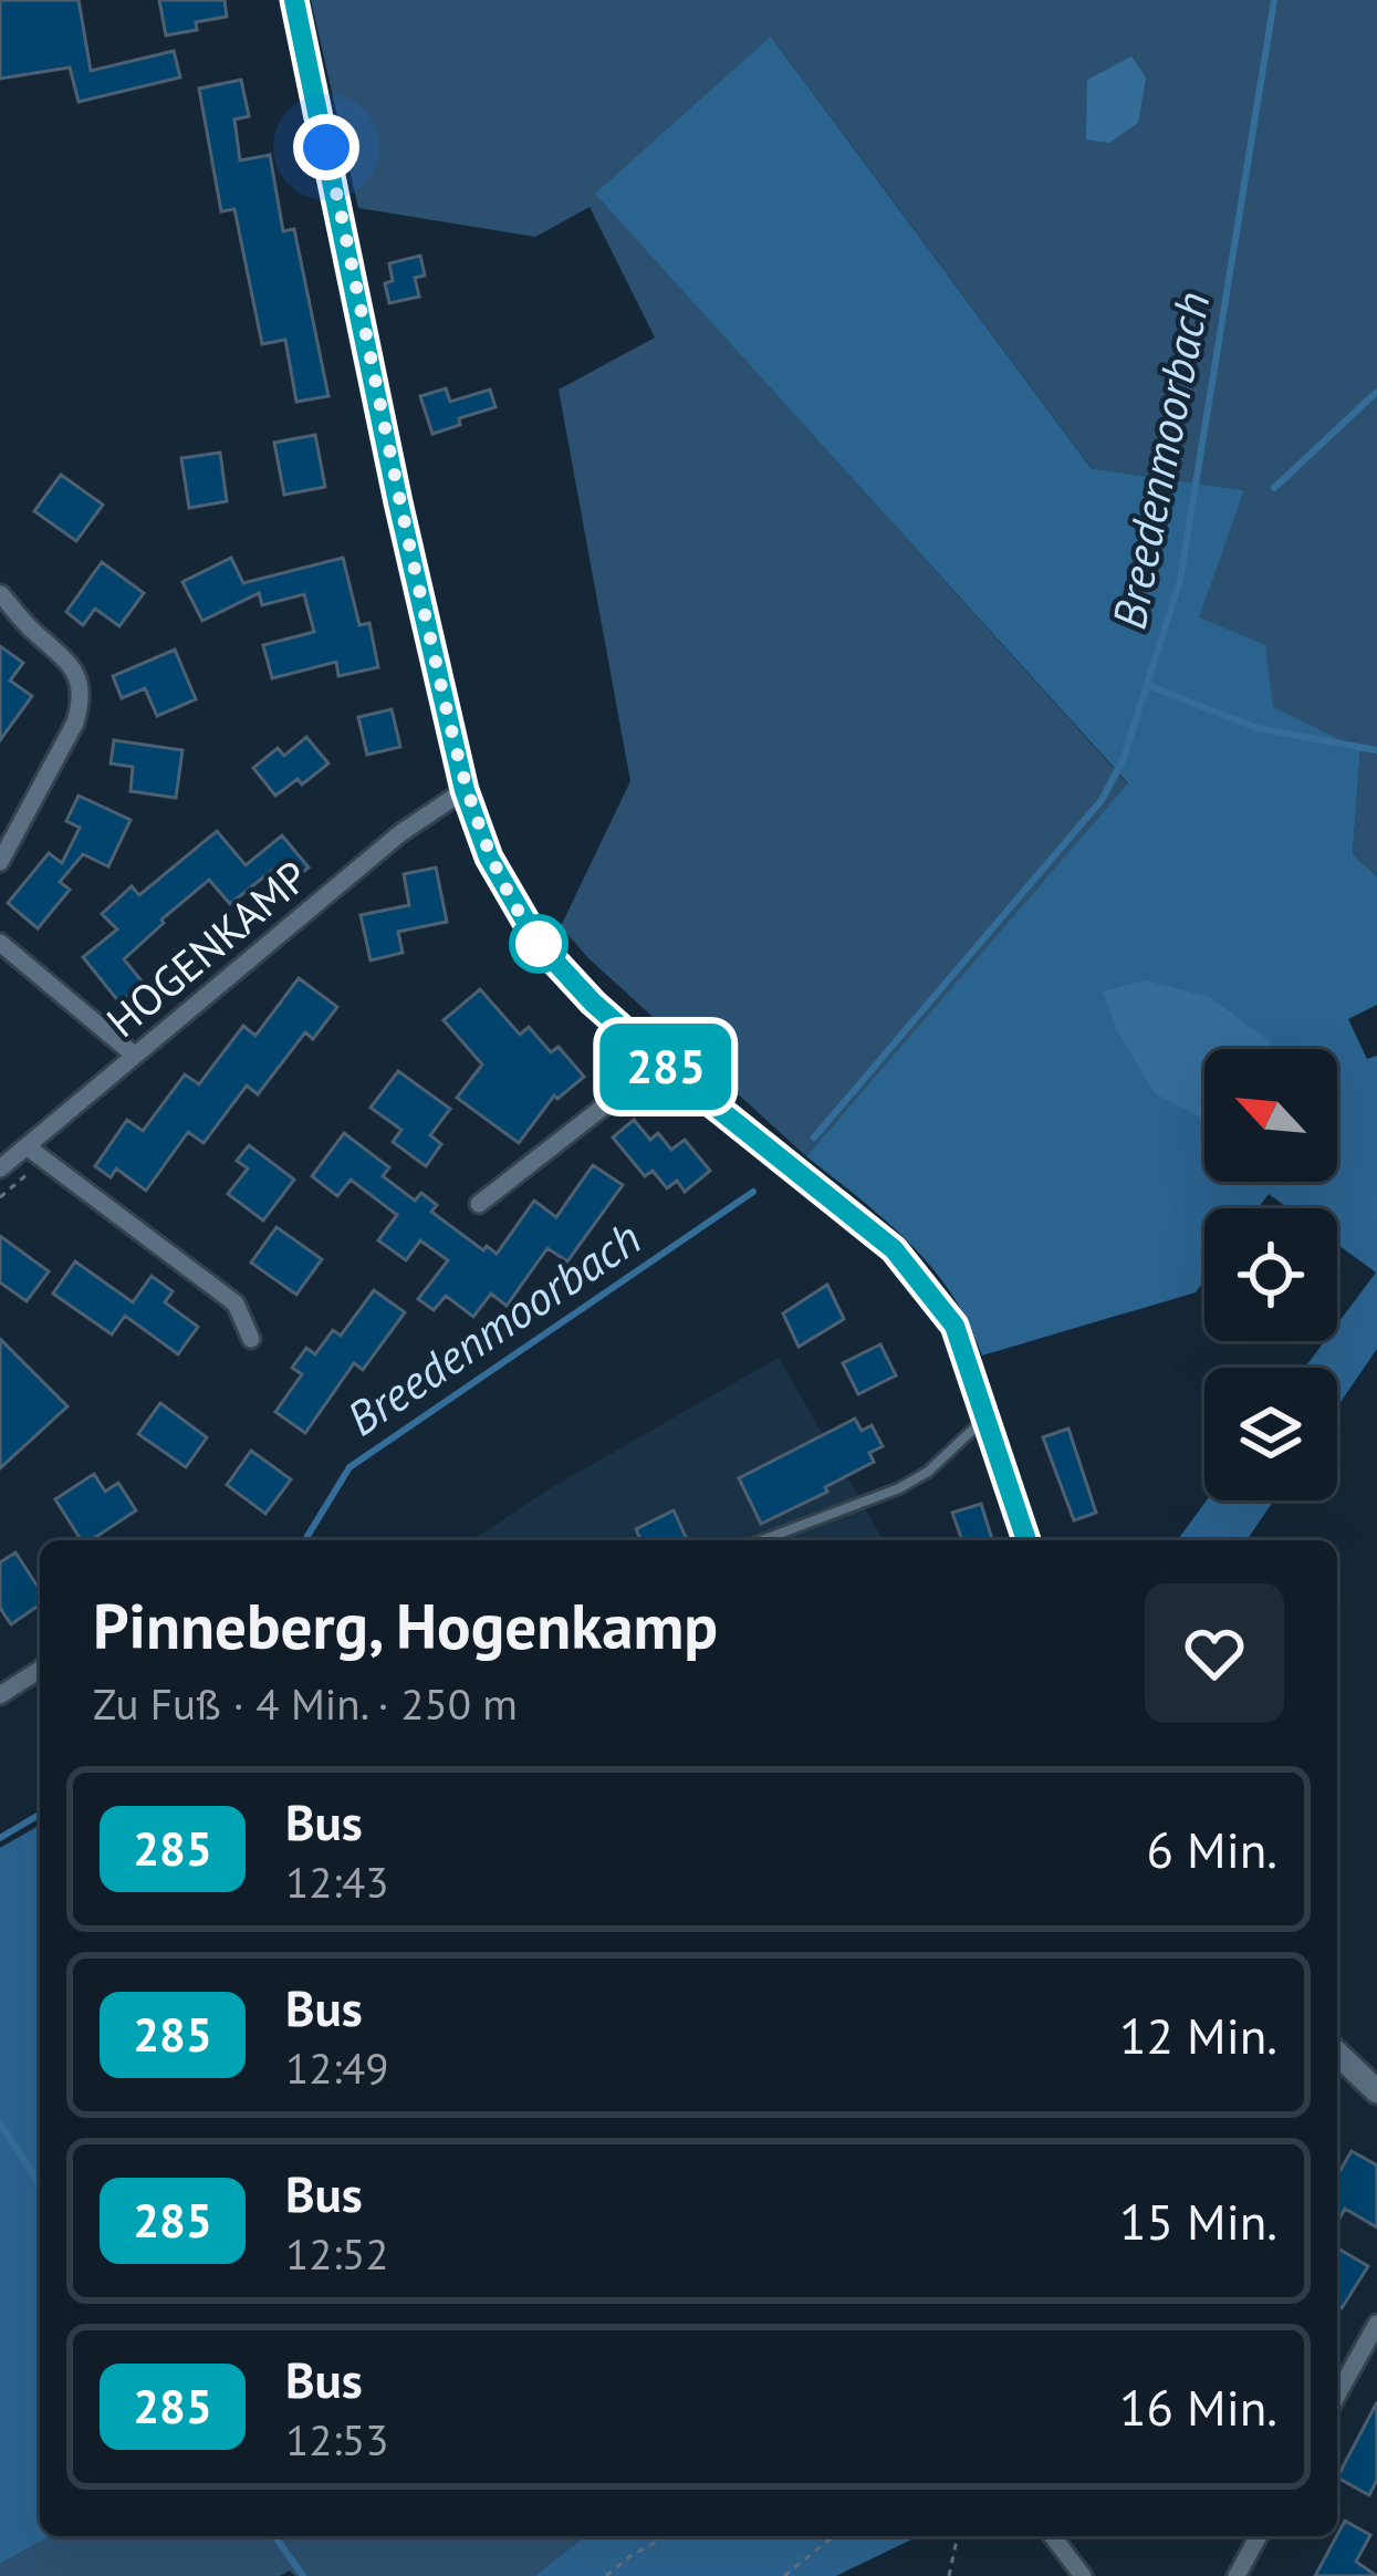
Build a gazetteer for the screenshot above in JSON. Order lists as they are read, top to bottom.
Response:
{
  "streets": {
    "street": ["HOGENKAMP"]
  },
  "water": ["Breedenmoorbach"],
  "lines": ["bus line 285"],
  "north": "top left",
  "page": {
    "on_map": "285",
    "heading": ["Pinneberg, Hogenkamp", "Zu Fuß · 4 Min. · 250 m"],
    "list": [
      {
        "mark": "285",
        "name": "Bus",
        "note": "12:43",
        "value": "6 Min."
      },
      {
        "mark": "285",
        "name": "Bus",
        "note": "12:49",
        "value": "12 Min."
      },
      {
        "mark": "285",
        "name": "Bus",
        "note": "12:52",
        "value": "15 Min."
      },
      {
        "mark": "285",
        "name": "Bus",
        "note": "12:53",
        "value": "16 Min."
      }
    ]
  }
}
